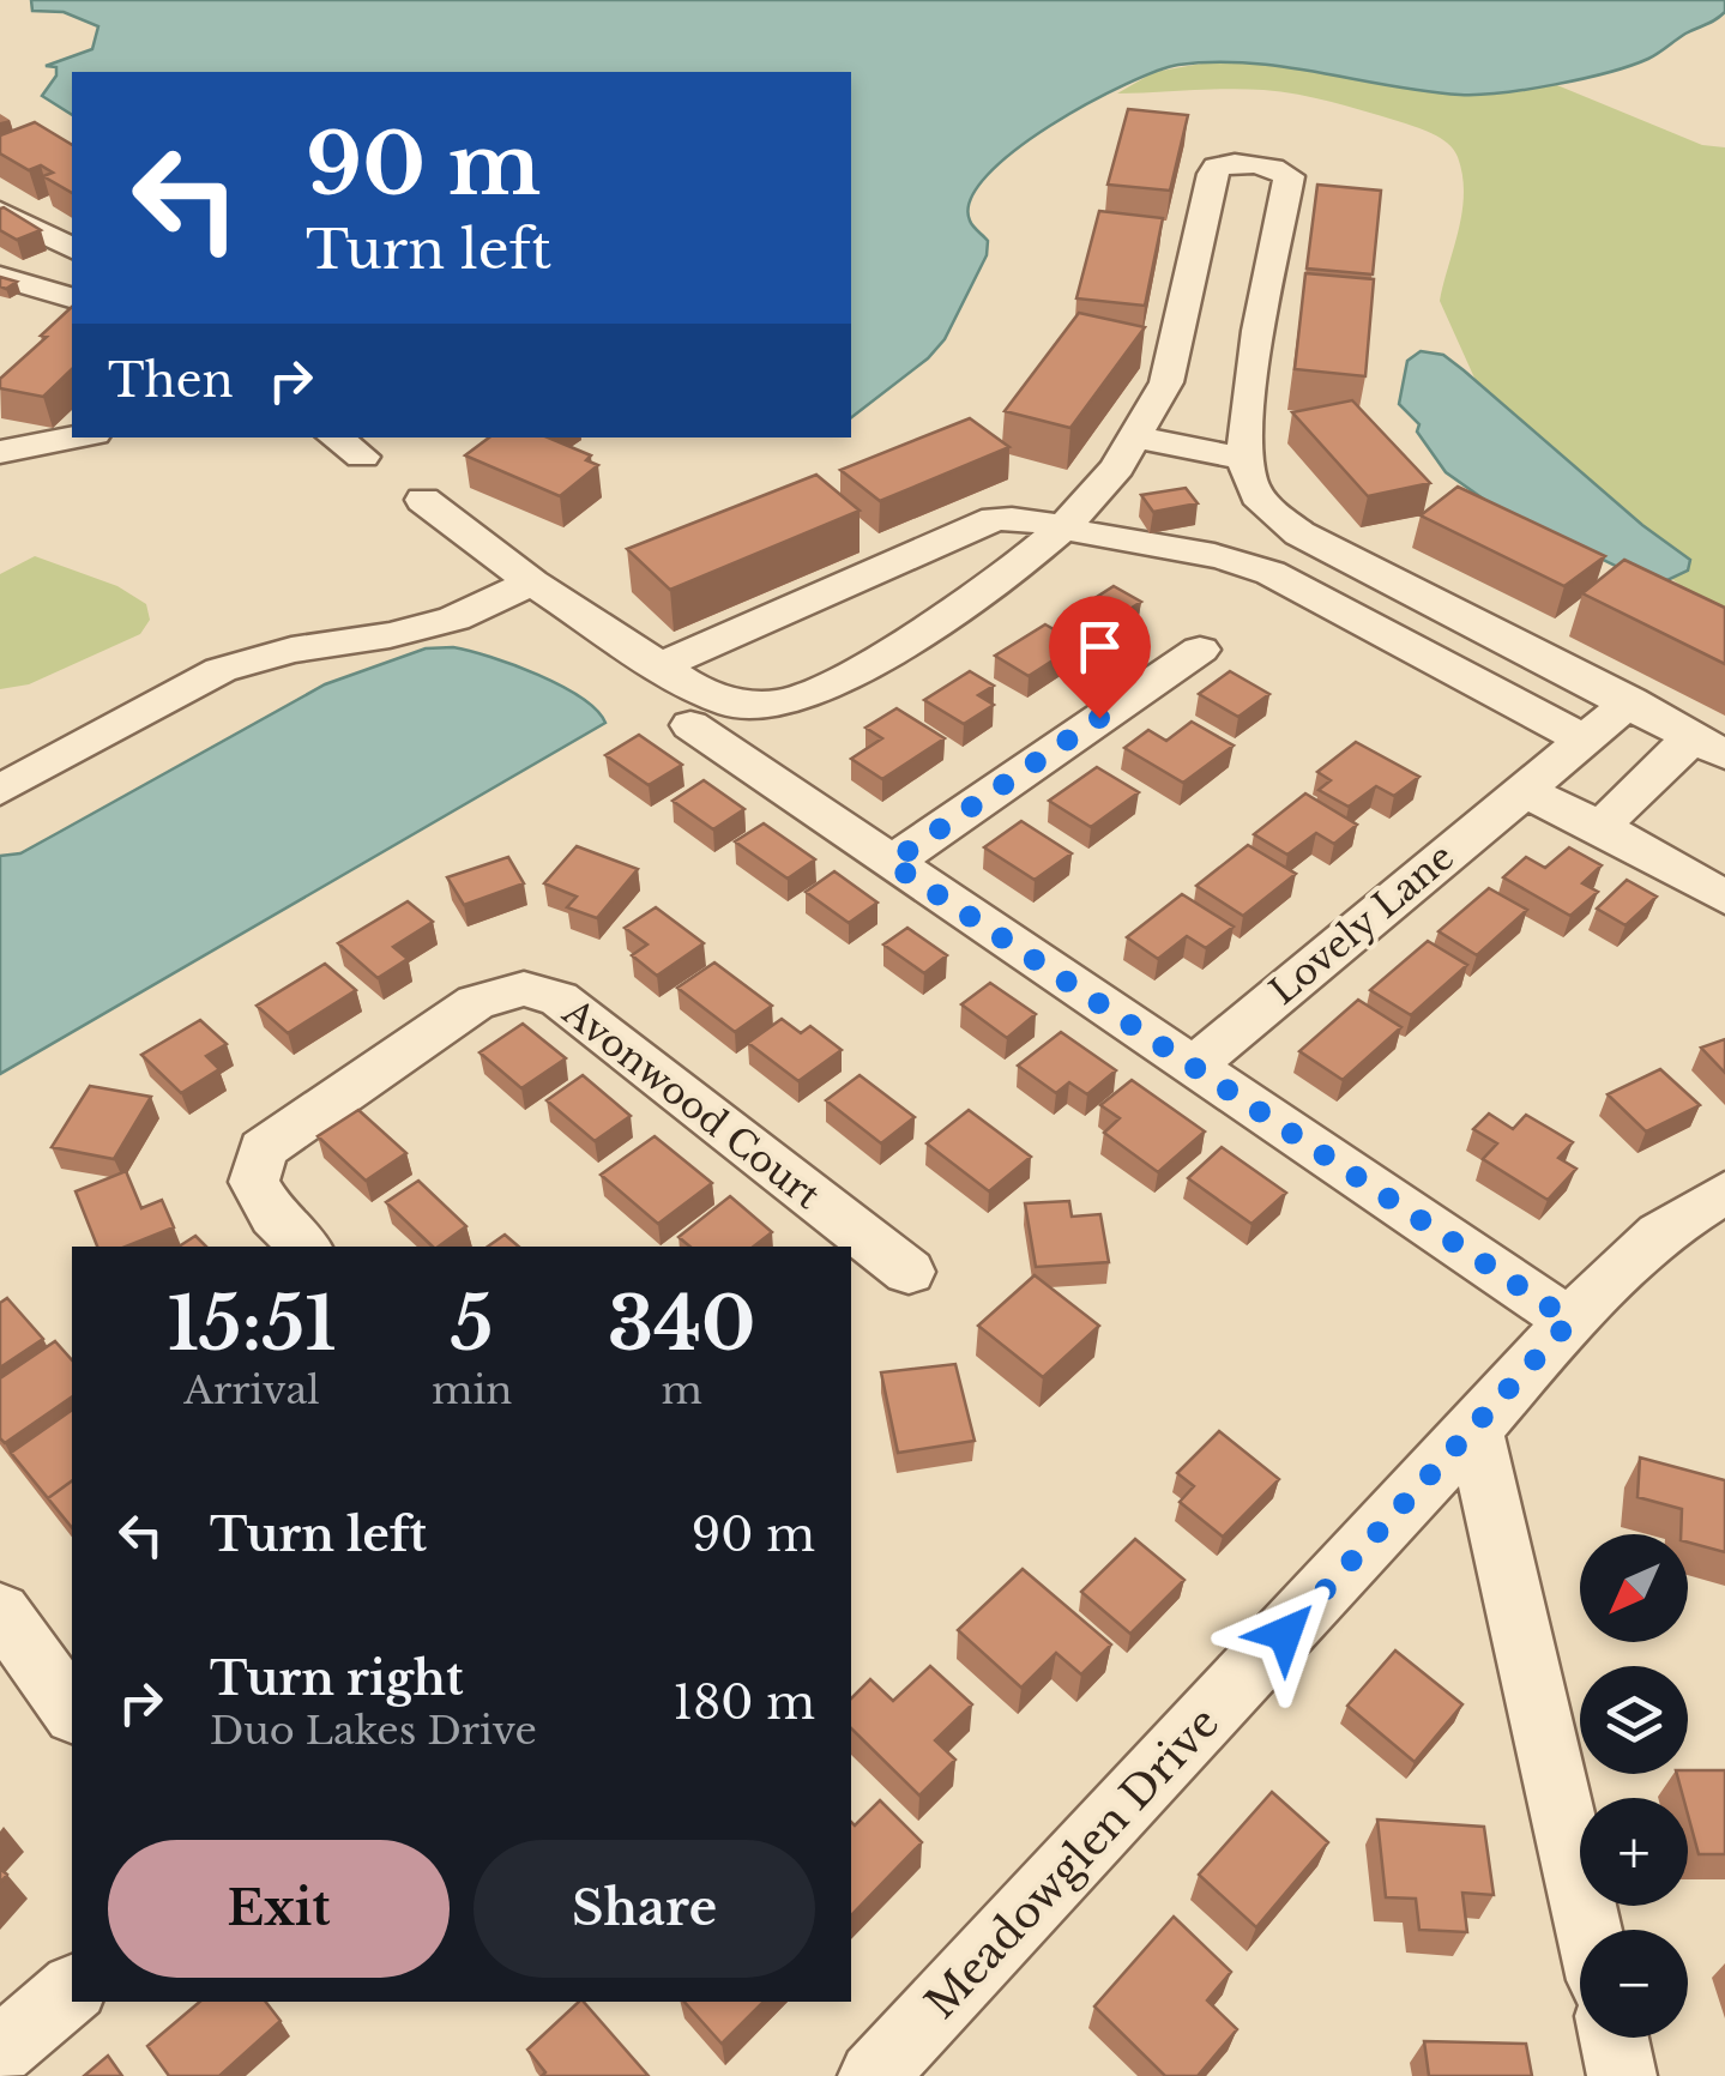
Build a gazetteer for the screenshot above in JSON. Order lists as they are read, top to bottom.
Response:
{
  "streets": {
    "street": ["Lovely Lane", "Avonwood Court", "Meadowglen Drive"]
  },
  "north": "bottom left",
  "page": {
    "turn": ["90 m", "Turn left"],
    "then": "Then",
    "eta": [
      "15:51",
      "Arrival",
      "5",
      "min",
      "340",
      "m"
    ],
    "list": [
      {
        "name": "Turn left",
        "value": "90 m"
      },
      {
        "name": "Turn right",
        "note": "Duo Lakes Drive",
        "value": "180 m"
      }
    ],
    "map_buttons": ["+", "−"],
    "buttons": ["Exit", "Share"]
  }
}
